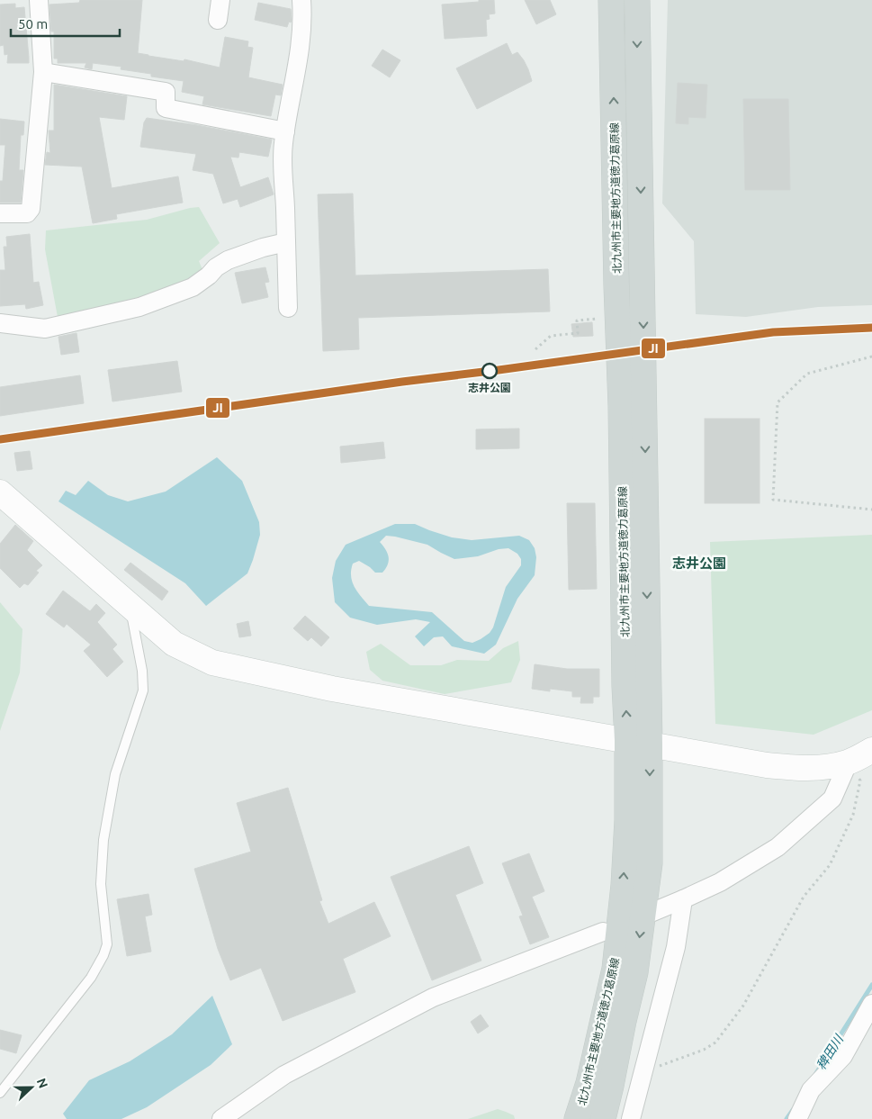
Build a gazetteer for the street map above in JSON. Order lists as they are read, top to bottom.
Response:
{
  "streets": {
    "main road": ["北九州市主要地方道徳力葛原線"]
  },
  "districts": ["志井公園"],
  "water": ["稗田川"],
  "places": ["志井公園"],
  "lines": ["transit line JI"],
  "scale_bar": "50 m",
  "north": "right"
}
